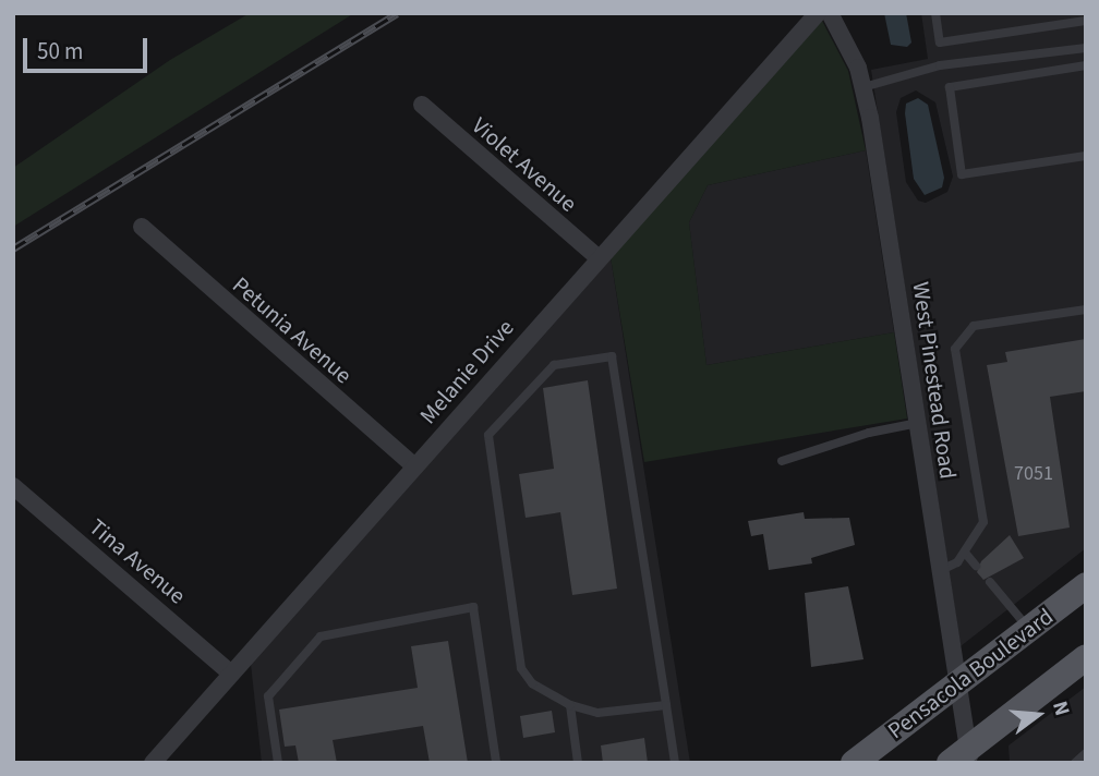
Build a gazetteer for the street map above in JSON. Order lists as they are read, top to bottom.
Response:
{
  "streets": {
    "main road": ["Pensacola Boulevard"],
    "street": [
      "Violet Avenue",
      "Petunia Avenue",
      "Melanie Drive",
      "West Pinestead Road",
      "Tina Avenue"
    ]
  },
  "crossings": [
    ["Violet Avenue", "Melanie Drive"],
    ["Petunia Avenue", "Melanie Drive"],
    ["Melanie Drive", "Tina Avenue"],
    ["West Pinestead Road", "Pensacola Boulevard"]
  ],
  "house_numbers": ["7051"],
  "scale_bar": "50 m",
  "north": "right"
}
